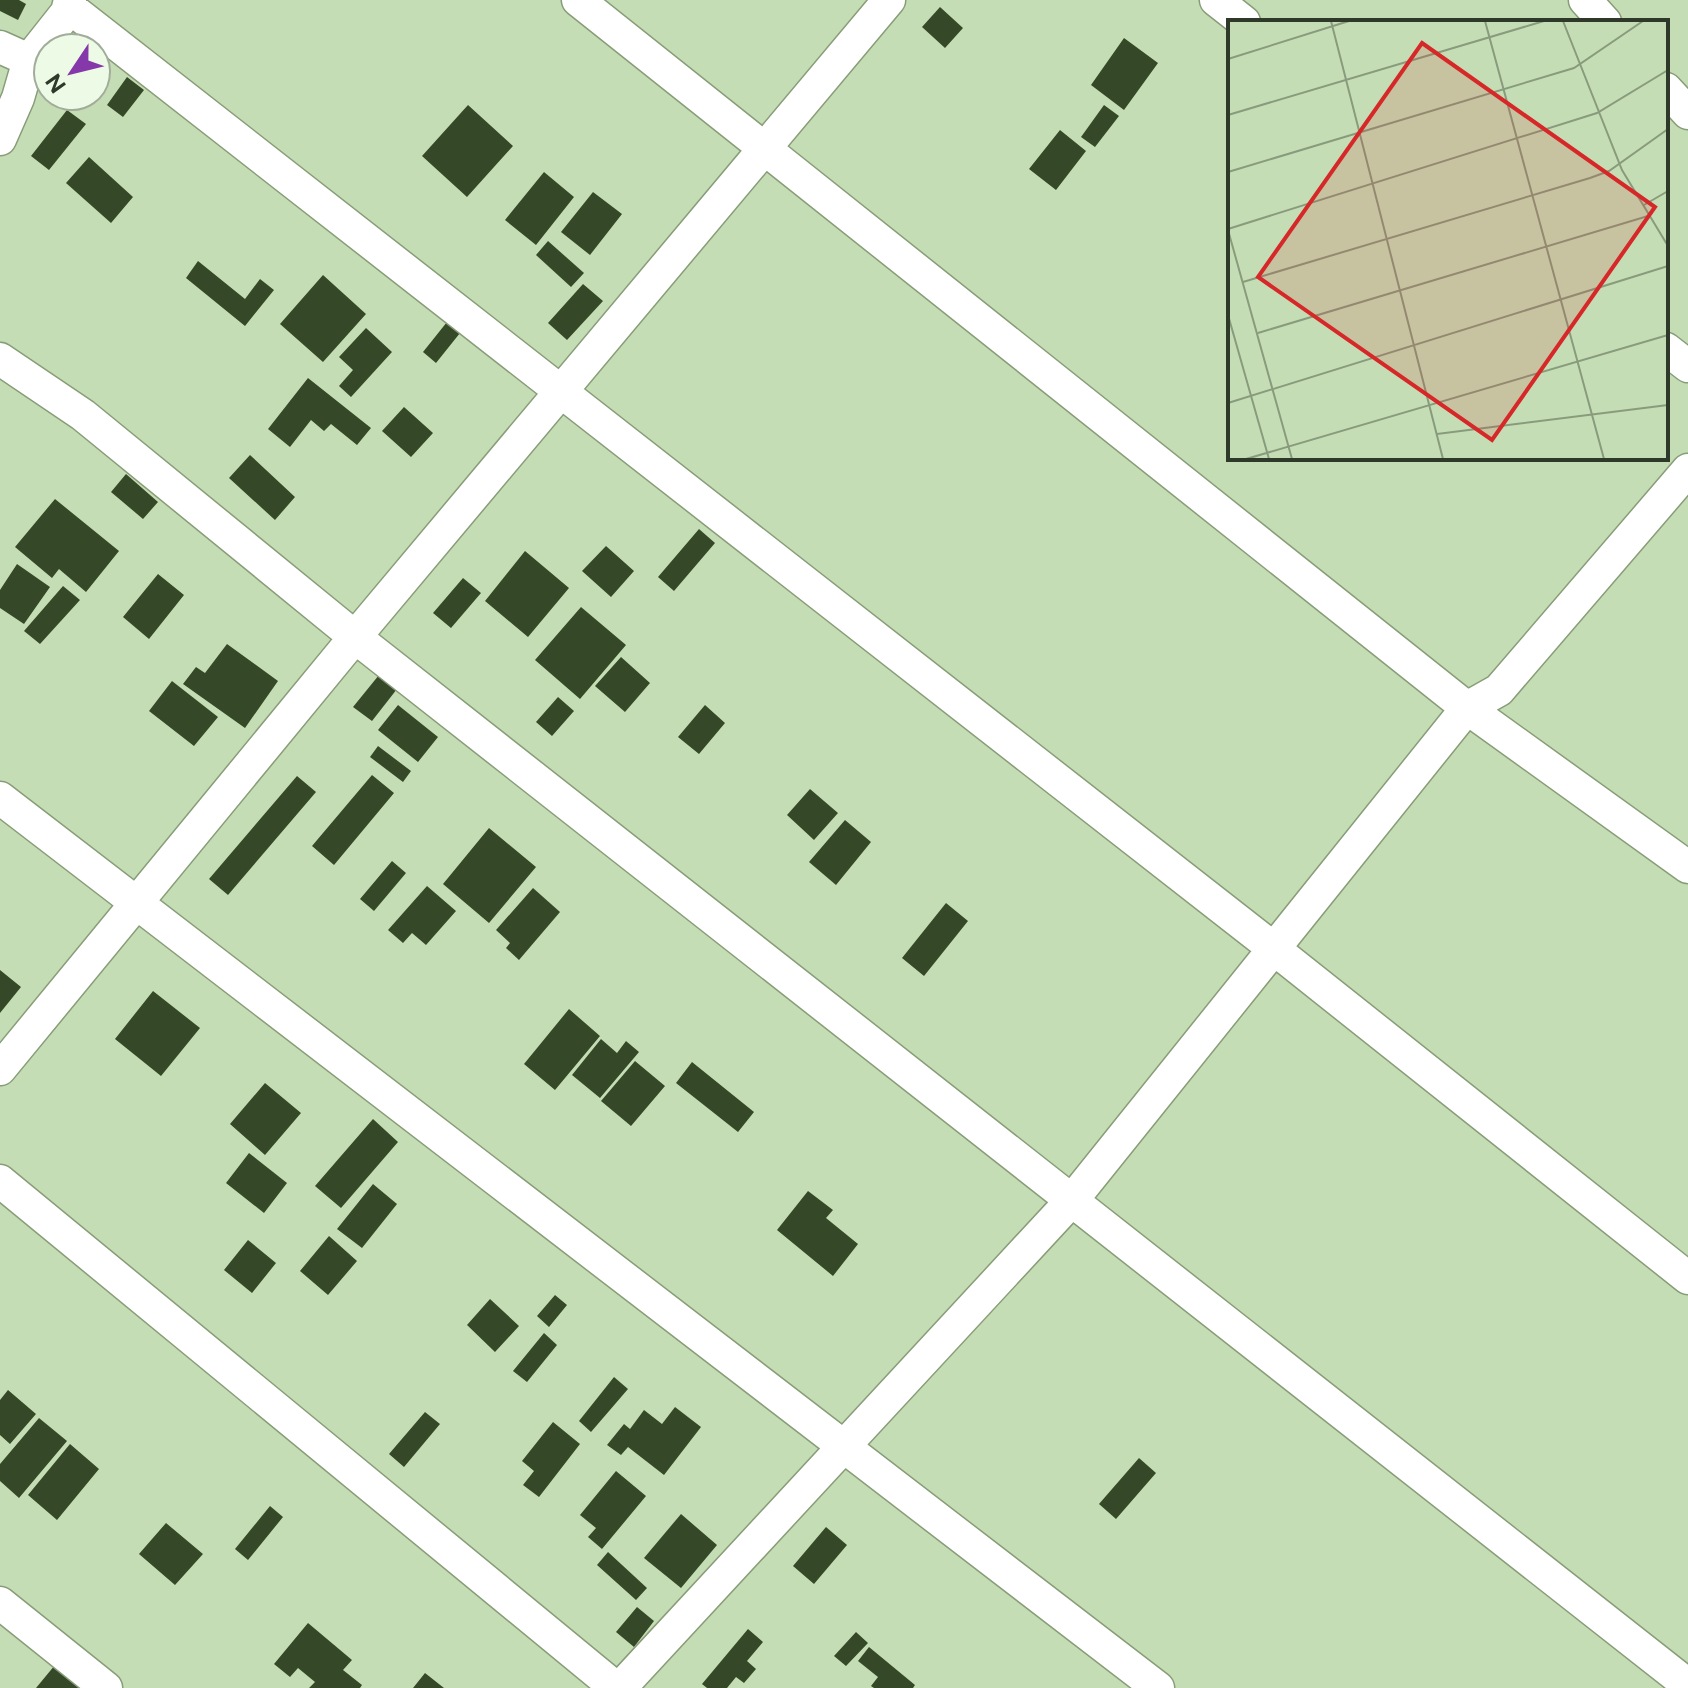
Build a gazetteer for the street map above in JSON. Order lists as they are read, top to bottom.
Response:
{
  "north": "bottom left"
}
